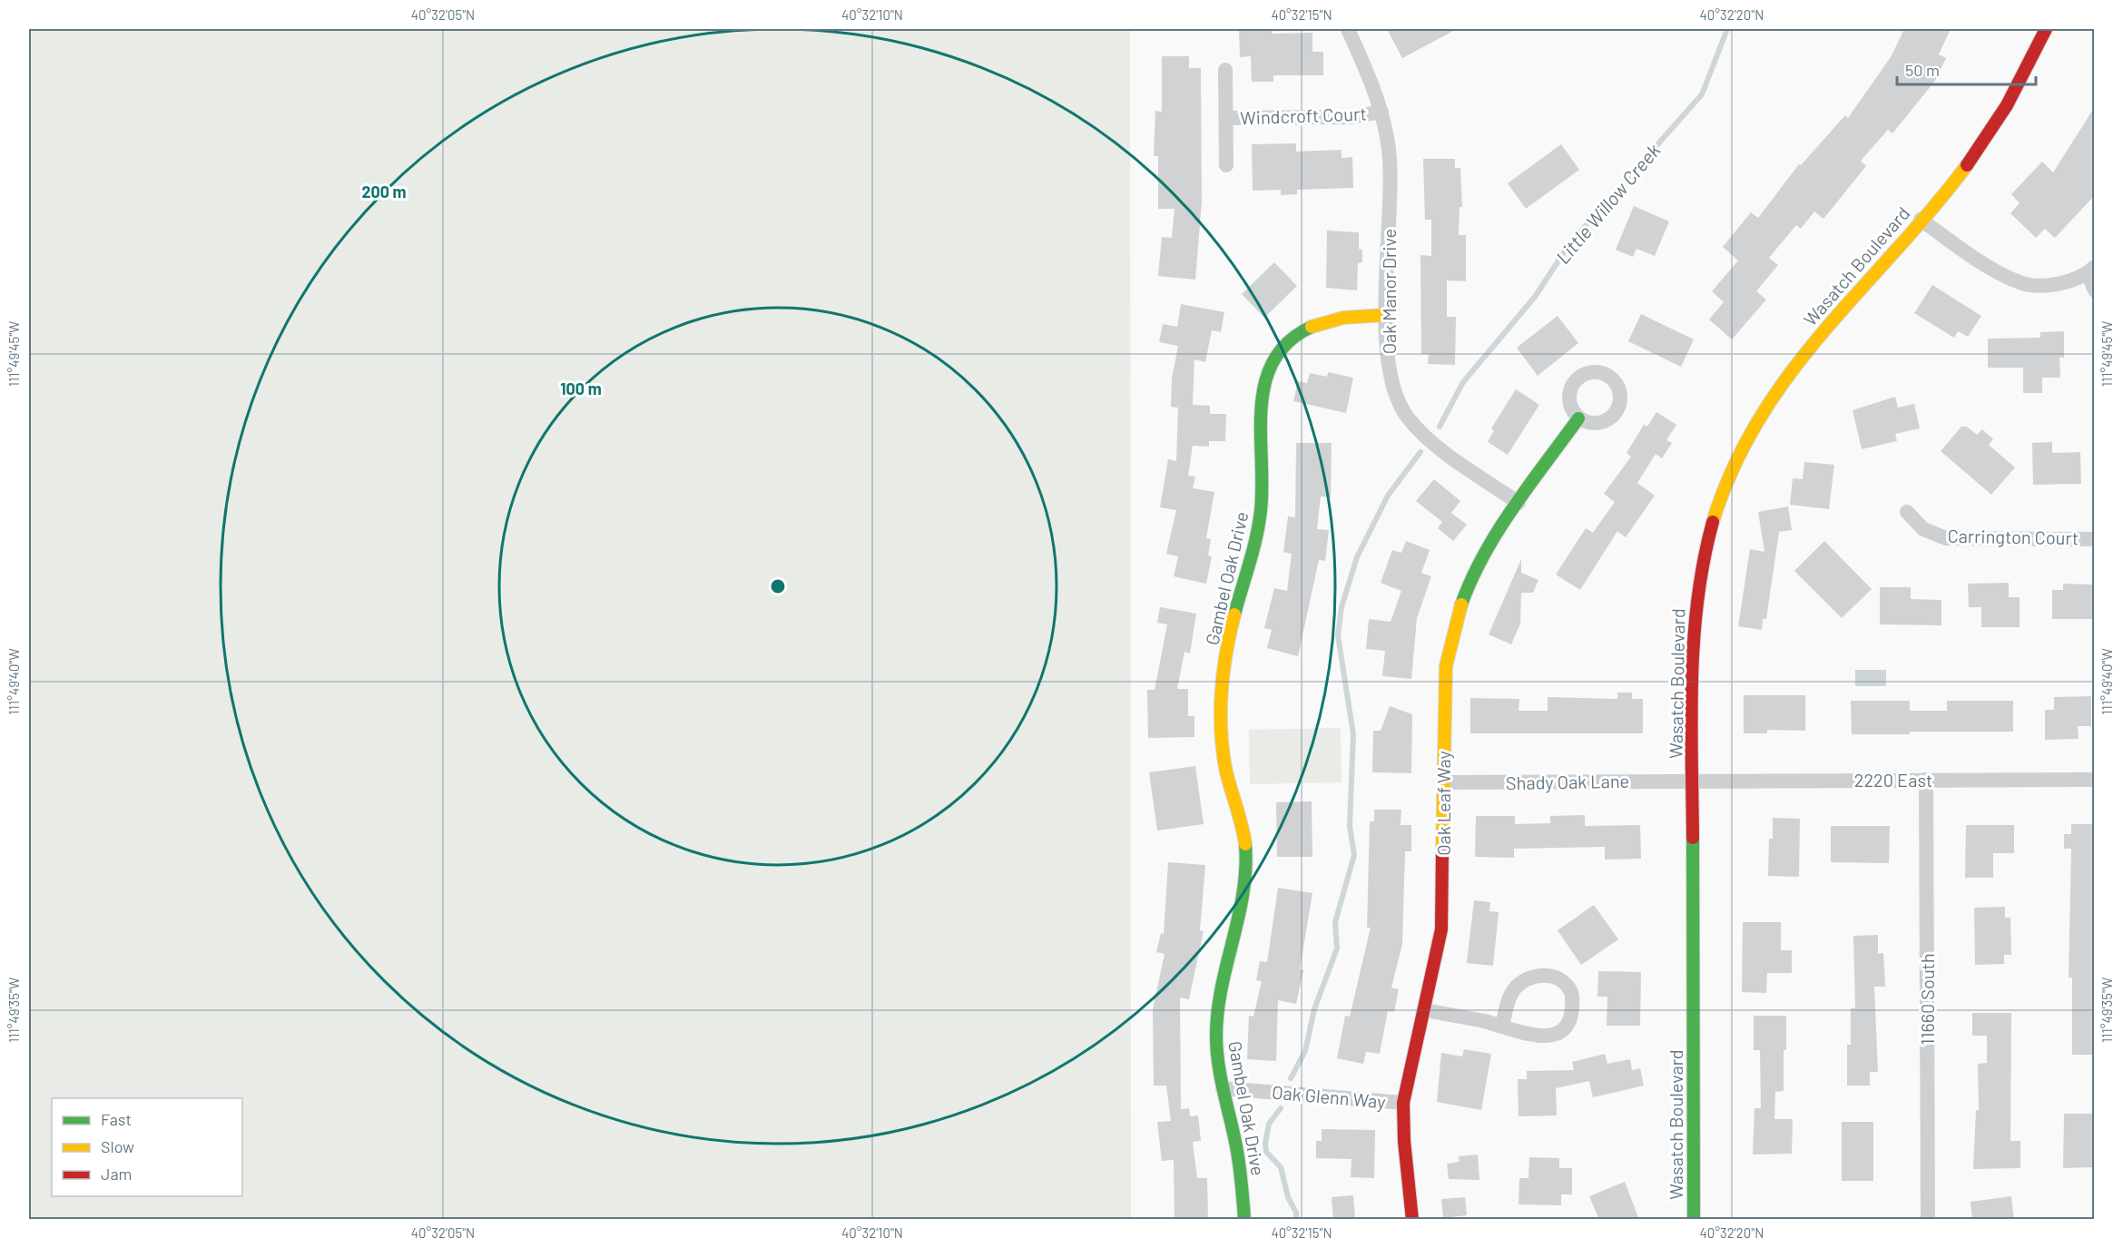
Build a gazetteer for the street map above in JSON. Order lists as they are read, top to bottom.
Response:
{
  "streets": {
    "street": [
      "Windcroft Court",
      "Wasatch Boulevard",
      "Oak Manor Drive",
      "Carrington Court",
      "Gambel Oak Drive",
      "2220 East",
      "Shady Oak Lane",
      "Oak Leaf Way",
      "11660 South",
      "Oak Glenn Way"
    ]
  },
  "crossings": [
    ["Windcroft Court", "Oak Manor Drive"],
    ["Wasatch Boulevard", "2220 East"],
    ["Wasatch Boulevard", "Shady Oak Lane"],
    ["Oak Manor Drive", "Gambel Oak Drive"],
    ["Oak Manor Drive", "Oak Leaf Way"],
    ["Gambel Oak Drive", "Oak Glenn Way"],
    ["2220 East", "Shady Oak Lane"],
    ["2220 East", "11660 South"],
    ["Shady Oak Lane", "Oak Leaf Way"],
    ["Oak Leaf Way", "Oak Glenn Way"]
  ],
  "water": ["Little Willow Creek"],
  "legend": ["Fast", "Slow", "Jam"],
  "scale_bar": "50 m",
  "coordinates": [
    "40°32'05\"N",
    "40°32'10\"N",
    "40°32'15\"N",
    "40°32'20\"N",
    "111°49'45\"W",
    "111°49'40\"W",
    "111°49'35\"W"
  ],
  "rings": ["200 m", "100 m"]
}
